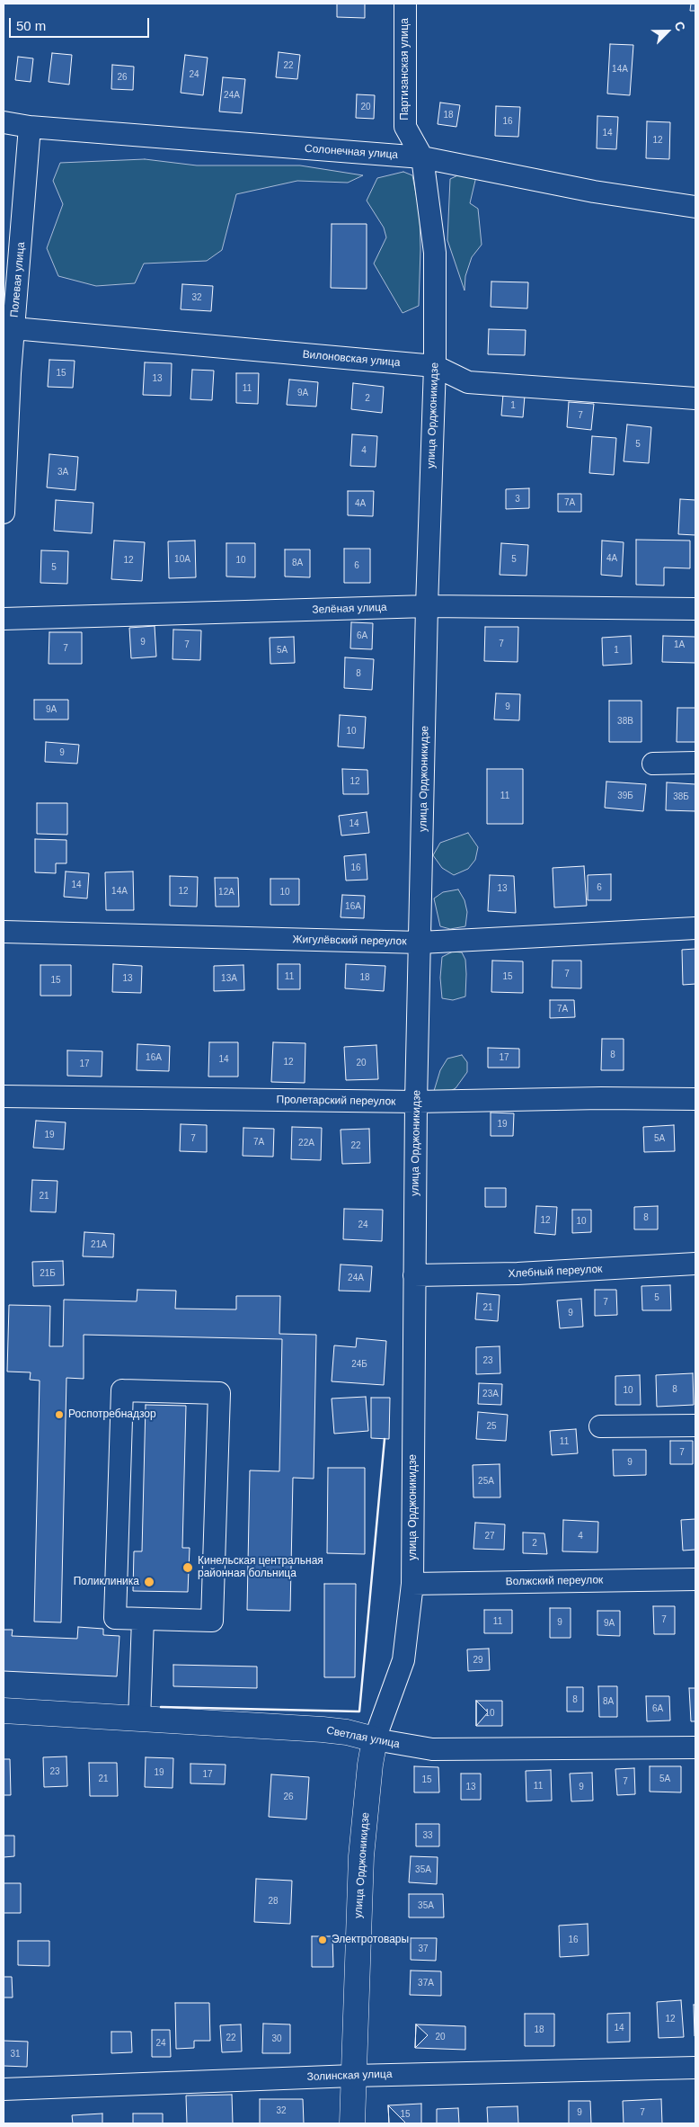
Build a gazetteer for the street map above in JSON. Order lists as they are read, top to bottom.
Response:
{
  "streets": {
    "main road": ["улица Орджоникидзе", "Светлая улица"],
    "street": [
      "Партизанская улица",
      "Солонечная улица",
      "Полевая улица",
      "Вилоновская улица",
      "Зелёная улица",
      "Жигулёвский переулок",
      "Пролетарский переулок",
      "Хлебный переулок",
      "Волжский переулок",
      "Золинская улица"
    ]
  },
  "crossings": [
    ["Партизанская улица", "Солонечная улица"],
    ["Партизанская улица", "улица Орджоникидзе"],
    ["Солонечная улица", "Полевая улица"],
    ["Солонечная улица", "улица Орджоникидзе"],
    ["Полевая улица", "Вилоновская улица"],
    ["Вилоновская улица", "улица Орджоникидзе"],
    ["улица Орджоникидзе", "Зелёная улица"],
    ["улица Орджоникидзе", "Жигулёвский переулок"],
    ["улица Орджоникидзе", "Пролетарский переулок"],
    ["улица Орджоникидзе", "Хлебный переулок"],
    ["улица Орджоникидзе", "Волжский переулок"],
    ["улица Орджоникидзе", "Светлая улица"],
    ["улица Орджоникидзе", "Золинская улица"]
  ],
  "places": [
    "Роспотребнадзор",
    "Кинельская центральная районная больница",
    "Поликлиника",
    "Электротовары"
  ],
  "house_numbers": [
    "22",
    "14А",
    "24",
    "26",
    "24А",
    "20",
    "18",
    "16",
    "14",
    "12",
    "32",
    "15",
    "13",
    "11",
    "9А",
    "2",
    "1",
    "7",
    "5",
    "4",
    "3А",
    "3",
    "7А",
    "4А",
    "4А",
    "10А",
    "5",
    "12",
    "10",
    "8А",
    "6",
    "5",
    "6А",
    "9",
    "7",
    "7",
    "1А",
    "7",
    "5А",
    "1",
    "8",
    "9",
    "9А",
    "38В",
    "10",
    "9",
    "12",
    "11",
    "39Б",
    "38Б",
    "14",
    "16",
    "14",
    "6",
    "13",
    "14А",
    "12",
    "12А",
    "10",
    "16А",
    "7",
    "11",
    "15",
    "18",
    "13",
    "13А",
    "15",
    "7А",
    "8",
    "16А",
    "17",
    "14",
    "12",
    "20",
    "17",
    "19",
    "19",
    "7",
    "5А",
    "7А",
    "22А",
    "22",
    "21",
    "8",
    "12",
    "10",
    "24",
    "21А",
    "21Б",
    "24А",
    "5",
    "7",
    "21",
    "9",
    "23",
    "24Б",
    "8",
    "10",
    "23А",
    "25",
    "11",
    "7",
    "9",
    "25А",
    "27",
    "4",
    "2",
    "7",
    "11",
    "9",
    "9А",
    "29",
    "8",
    "8А",
    "6А",
    "10",
    "23",
    "19",
    "17",
    "21",
    "5А",
    "15",
    "7",
    "11",
    "13",
    "9",
    "26",
    "33",
    "35А",
    "28",
    "35А",
    "16",
    "37",
    "37А",
    "12",
    "14",
    "18",
    "20",
    "22",
    "30",
    "24",
    "31",
    "32",
    "9",
    "7",
    "15"
  ],
  "scale_bar": "50 m",
  "north": "top right"
}
